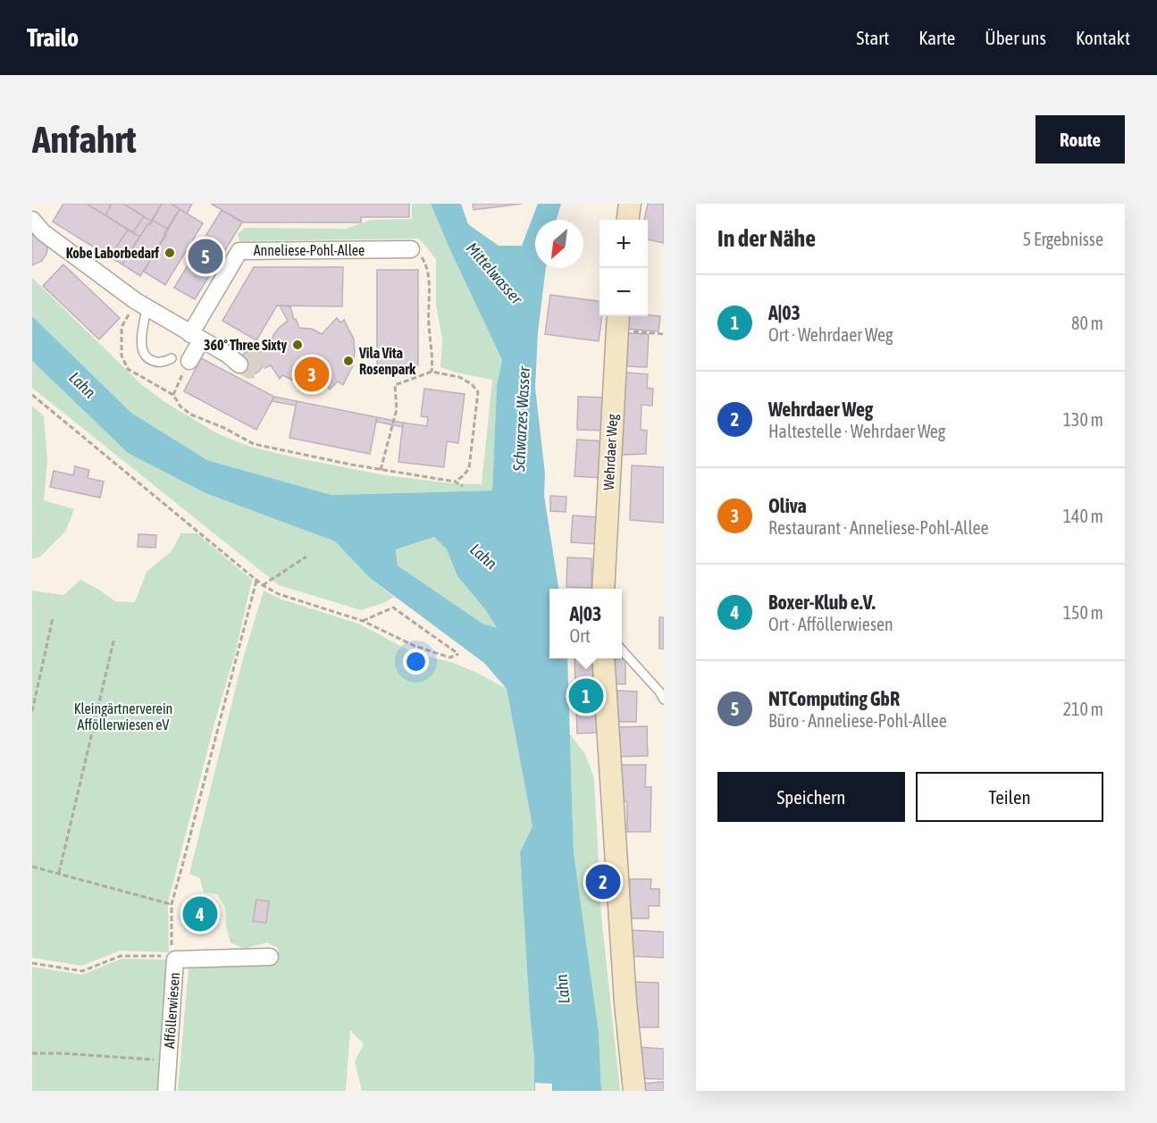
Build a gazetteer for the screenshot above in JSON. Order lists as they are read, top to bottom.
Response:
{
  "streets": {
    "main road": ["Wehrdaer Weg"],
    "street": ["Anneliese-Pohl-Allee", "Afföllerwiesen"]
  },
  "water": ["Mittelwasser", "Lahn", "Schwarzes Wasser"],
  "parks": ["Kleingärtnerverein Afföllerwiesen eV"],
  "places": ["Kobe Laborbedarf", "360° Three Sixty", "Vila Vita Rosenpark"],
  "north": "bottom left",
  "page": {
    "header": "Trailo",
    "nav": [
      "Start",
      "Karte",
      "Über uns",
      "Kontakt"
    ],
    "buttons": [
      "Route",
      ["Speichern", "Teilen"]
    ],
    "title": "Anfahrt",
    "heading": ["In der Nähe", "5 Ergebnisse"],
    "map_buttons": ["+", "−"],
    "pins": [
      "5",
      "3",
      "1",
      "2",
      "4"
    ],
    "list": [
      {
        "mark": "1",
        "name": "A|03",
        "note": "Ort · Wehrdaer Weg",
        "value": "80 m"
      },
      {
        "mark": "2",
        "name": "Wehrdaer Weg",
        "note": "Haltestelle · Wehrdaer Weg",
        "value": "130 m"
      },
      {
        "mark": "3",
        "name": "Oliva",
        "note": "Restaurant · Anneliese-Pohl-Allee",
        "value": "140 m"
      },
      {
        "mark": "4",
        "name": "Boxer-Klub e.V.",
        "note": "Ort · Afföllerwiesen",
        "value": "150 m"
      },
      {
        "mark": "5",
        "name": "NTComputing GbR",
        "note": "Büro · Anneliese-Pohl-Allee",
        "value": "210 m"
      }
    ],
    "popup": ["A|03", "Ort"]
  }
}
